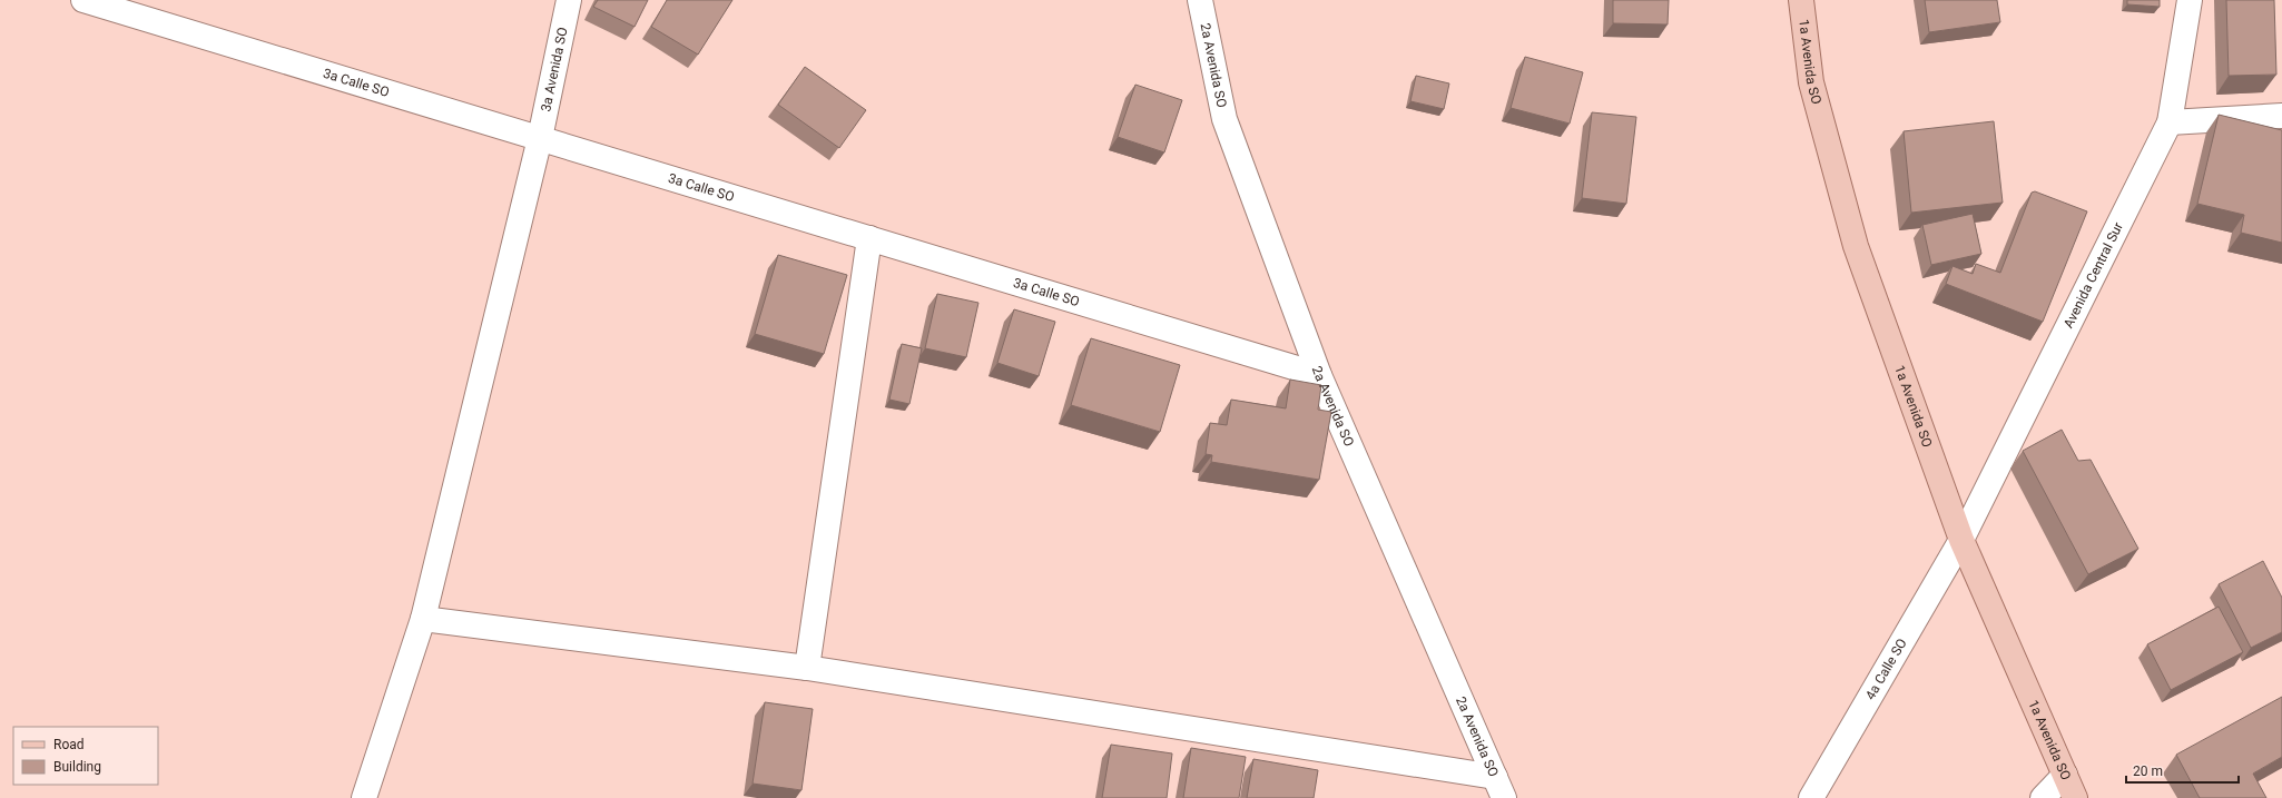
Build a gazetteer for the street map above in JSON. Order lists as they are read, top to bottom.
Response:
{
  "streets": {
    "main road": ["1a Avenida SO"],
    "street": [
      "2a Avenida SO",
      "3a Avenida SO",
      "3a Calle SO",
      "Avenida Central Sur",
      "4a Calle SO"
    ]
  },
  "crossings": [
    ["1a Avenida SO", "Avenida Central Sur"],
    ["1a Avenida SO", "4a Calle SO"],
    ["2a Avenida SO", "3a Calle SO"],
    ["3a Avenida SO", "3a Calle SO"],
    ["Avenida Central Sur", "4a Calle SO"]
  ],
  "legend": ["Road", "Building"],
  "scale_bar": "20 m"
}
